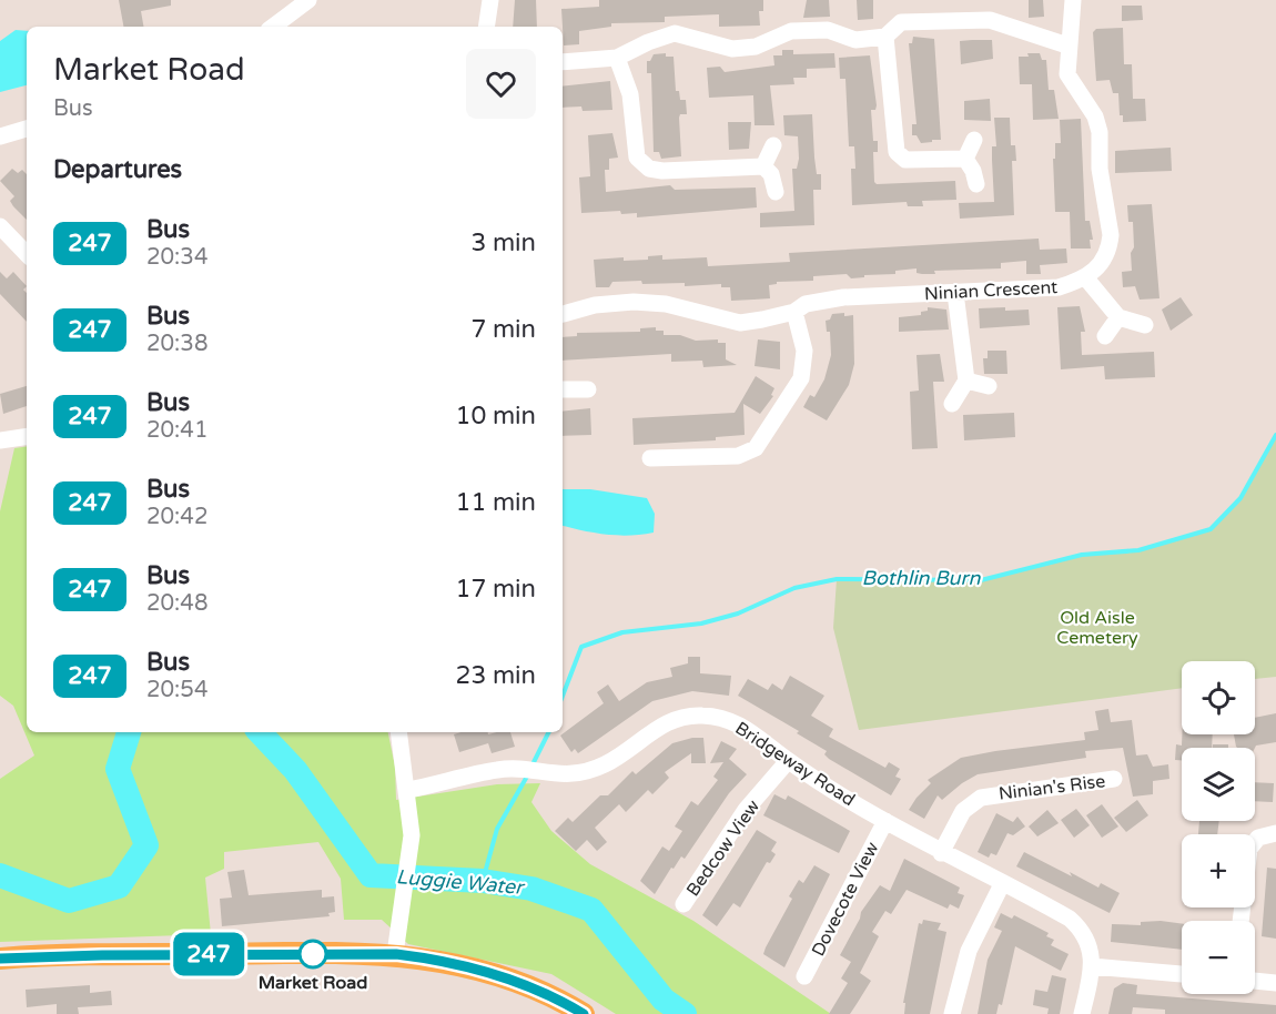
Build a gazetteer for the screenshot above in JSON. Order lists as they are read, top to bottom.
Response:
{
  "streets": {
    "street": [
      "Ninian Crescent",
      "Bridgeway Road",
      "Ninian's Rise",
      "Bedcow View",
      "Dovecote View"
    ]
  },
  "crossings": [
    ["Bridgeway Road", "Ninian's Rise"],
    ["Bridgeway Road", "Bedcow View"],
    ["Bridgeway Road", "Dovecote View"]
  ],
  "water": ["Bothlin Burn", "Luggie Water"],
  "parks": ["Old Aisle Cemetery"],
  "places": ["Market Road"],
  "lines": ["bus line 247"],
  "page": {
    "on_map": "247",
    "heading": [
      ["Market Road", "Bus"],
      "Departures"
    ],
    "list": [
      {
        "mark": "247",
        "name": "Bus",
        "note": "20:34",
        "value": "3 min"
      },
      {
        "mark": "247",
        "name": "Bus",
        "note": "20:38",
        "value": "7 min"
      },
      {
        "mark": "247",
        "name": "Bus",
        "note": "20:41",
        "value": "10 min"
      },
      {
        "mark": "247",
        "name": "Bus",
        "note": "20:42",
        "value": "11 min"
      },
      {
        "mark": "247",
        "name": "Bus",
        "note": "20:48",
        "value": "17 min"
      },
      {
        "mark": "247",
        "name": "Bus",
        "note": "20:54",
        "value": "23 min"
      }
    ],
    "map_buttons": ["+", "−"]
  }
}
